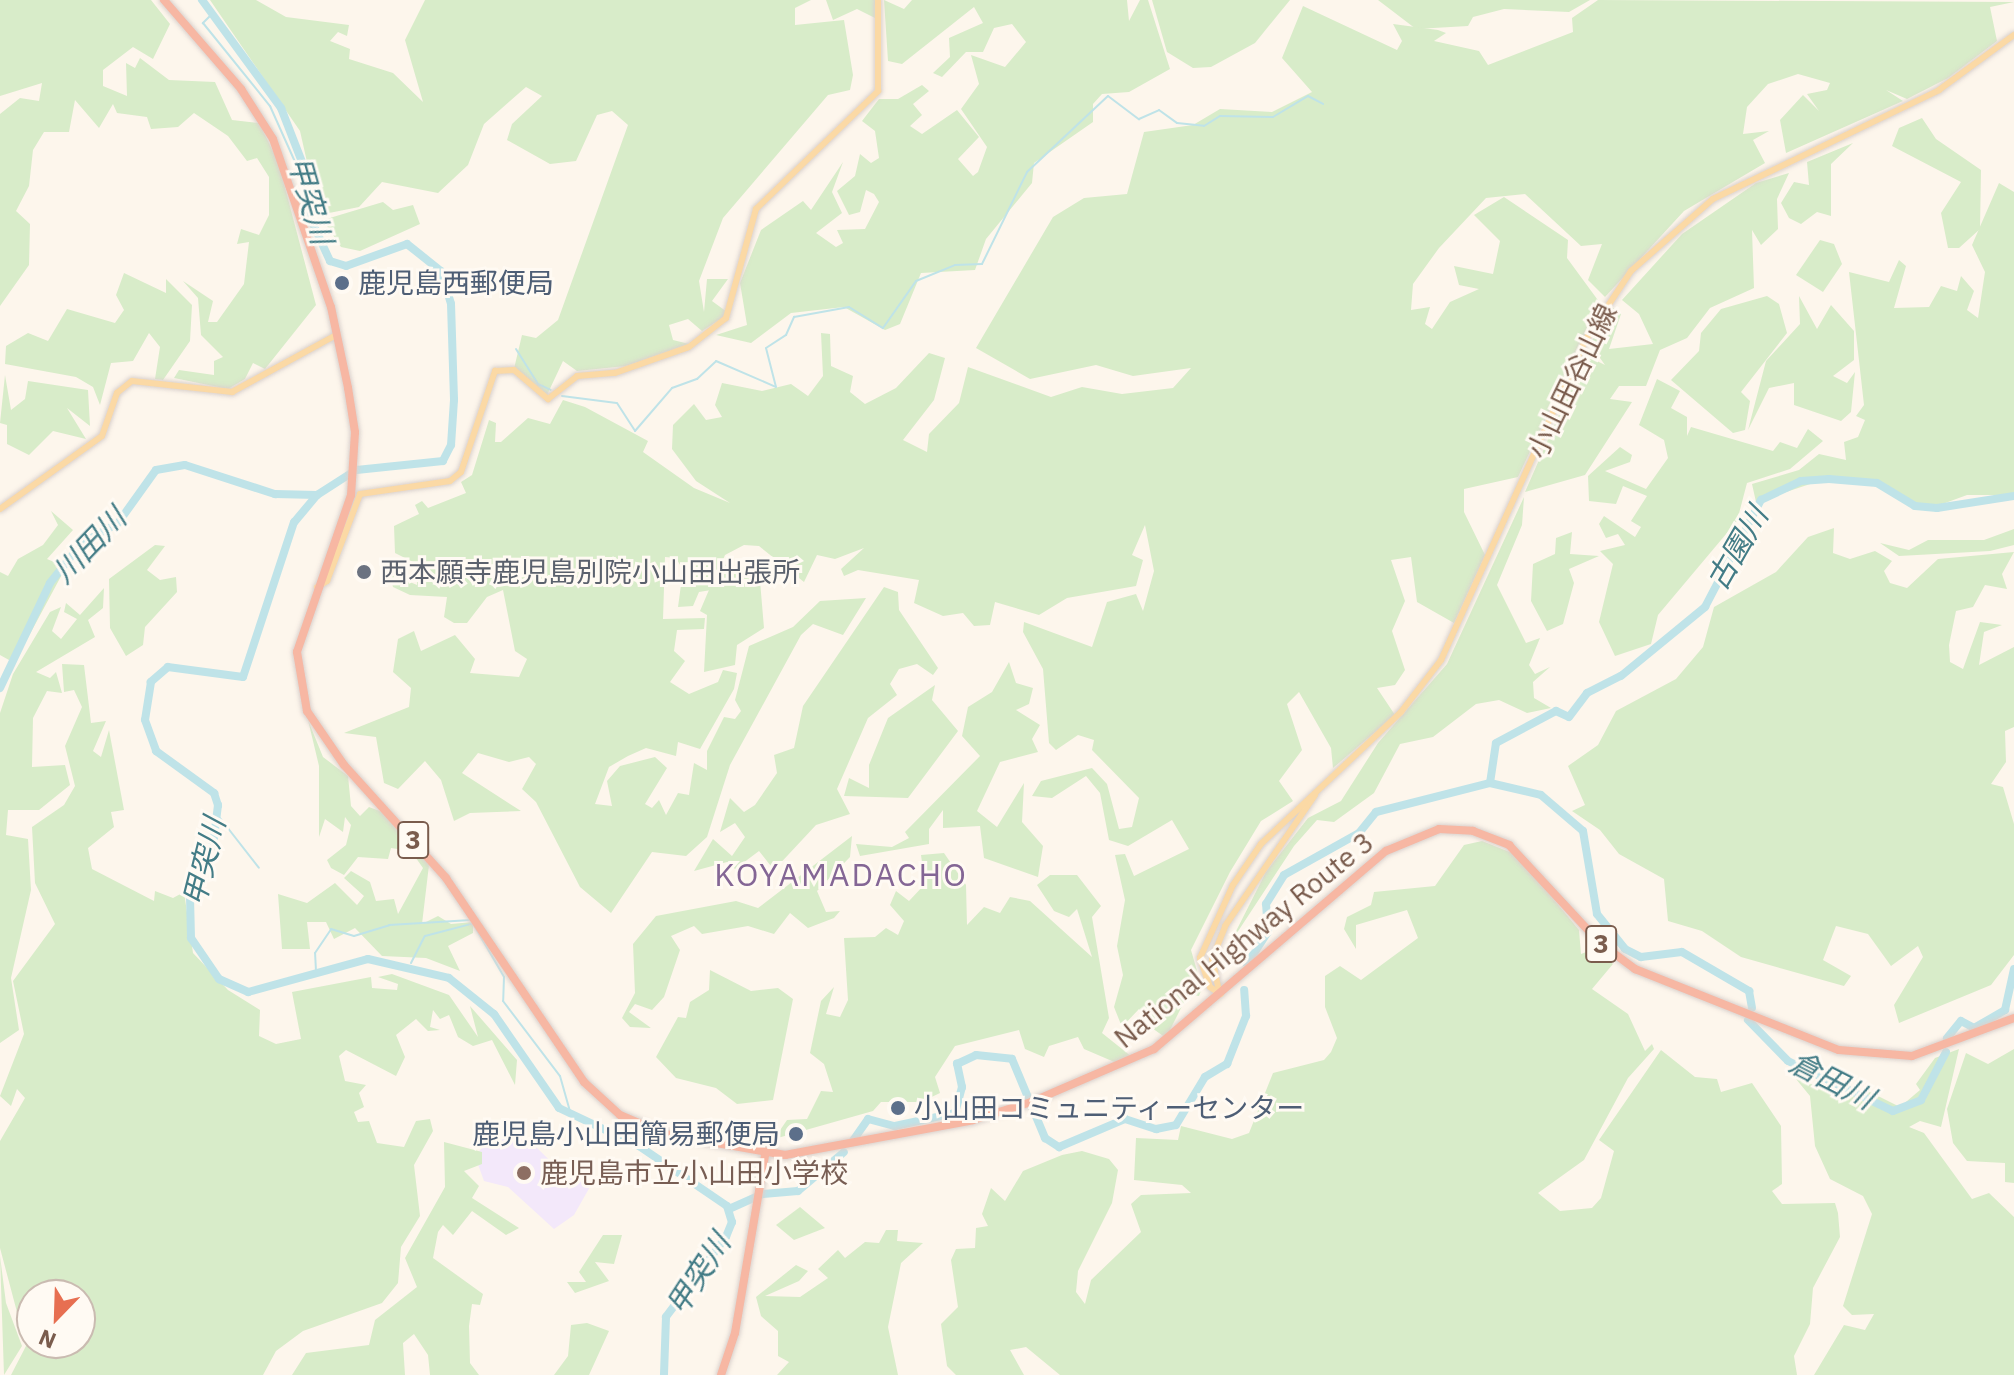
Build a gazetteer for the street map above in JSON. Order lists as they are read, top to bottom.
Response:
{
  "streets": {
    "highway": ["3", "National Highway Route 3"],
    "main road": ["小山田谷山線"]
  },
  "crossings": [
    ["小山田谷山線", "National Highway Route 3"]
  ],
  "districts": ["KOYAMADACHO"],
  "water": [
    "甲突川",
    "川田川",
    "古園川",
    "倉田川"
  ],
  "places": [
    "鹿児島西郵便局",
    "西本願寺鹿児島別院小山田出張所",
    "小山田コミュニティーセンター",
    "鹿児島小山田簡易郵便局",
    "鹿児島市立小山田小学校"
  ],
  "north": "bottom left"
}
